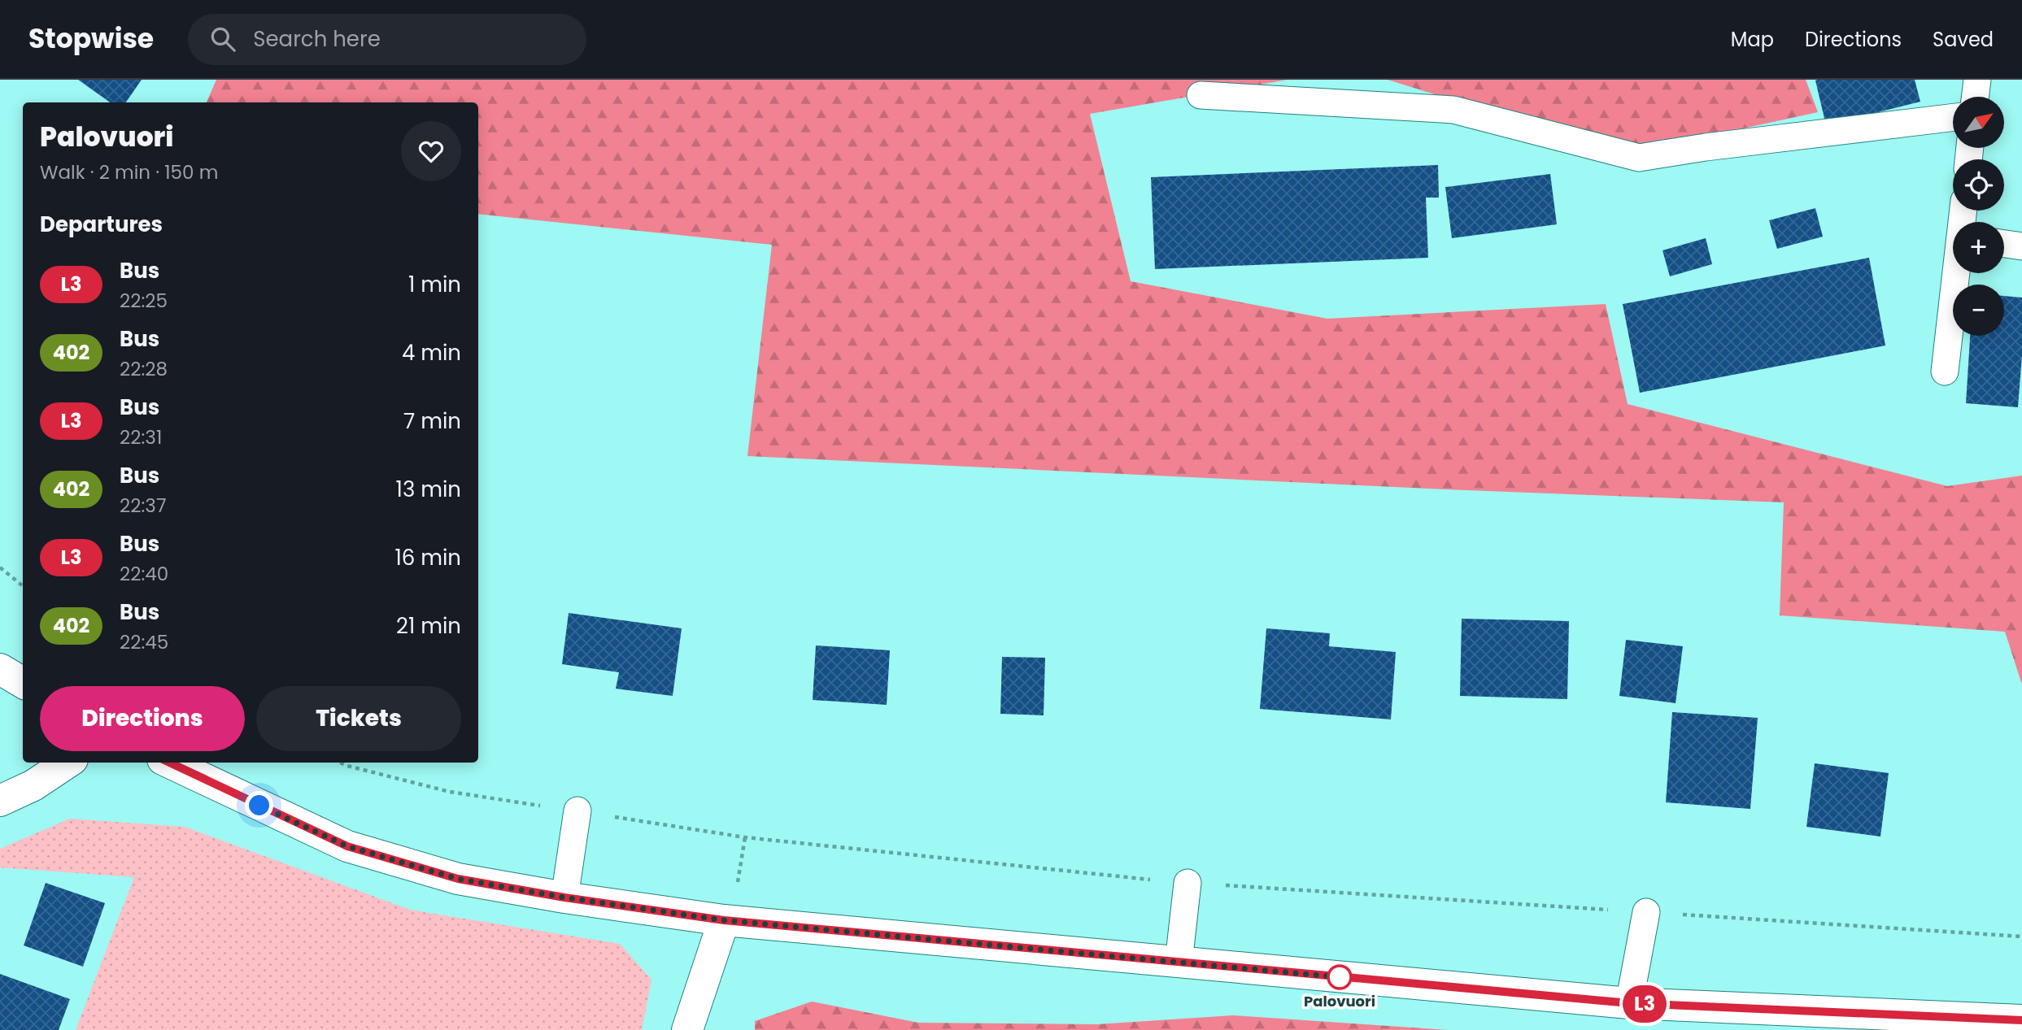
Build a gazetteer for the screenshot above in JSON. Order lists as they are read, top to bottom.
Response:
{
  "places": ["Palovuori"],
  "lines": ["bus line L3"],
  "north": "top right",
  "page": {
    "header": "Stopwise",
    "search": "Search here",
    "nav": ["Map", "Directions", "Saved"],
    "on_map": "L3",
    "map_buttons": ["+", "−"],
    "heading": [
      ["Palovuori", "Walk · 2 min · 150 m"],
      "Departures"
    ],
    "list": [
      {
        "mark": "L3",
        "name": "Bus",
        "note": "22:25",
        "value": "1 min"
      },
      {
        "mark": "402",
        "name": "Bus",
        "note": "22:28",
        "value": "4 min"
      },
      {
        "mark": "L3",
        "name": "Bus",
        "note": "22:31",
        "value": "7 min"
      },
      {
        "mark": "402",
        "name": "Bus",
        "note": "22:37",
        "value": "13 min"
      },
      {
        "mark": "L3",
        "name": "Bus",
        "note": "22:40",
        "value": "16 min"
      },
      {
        "mark": "402",
        "name": "Bus",
        "note": "22:45",
        "value": "21 min"
      }
    ],
    "buttons": ["Directions", "Tickets"]
  }
}
